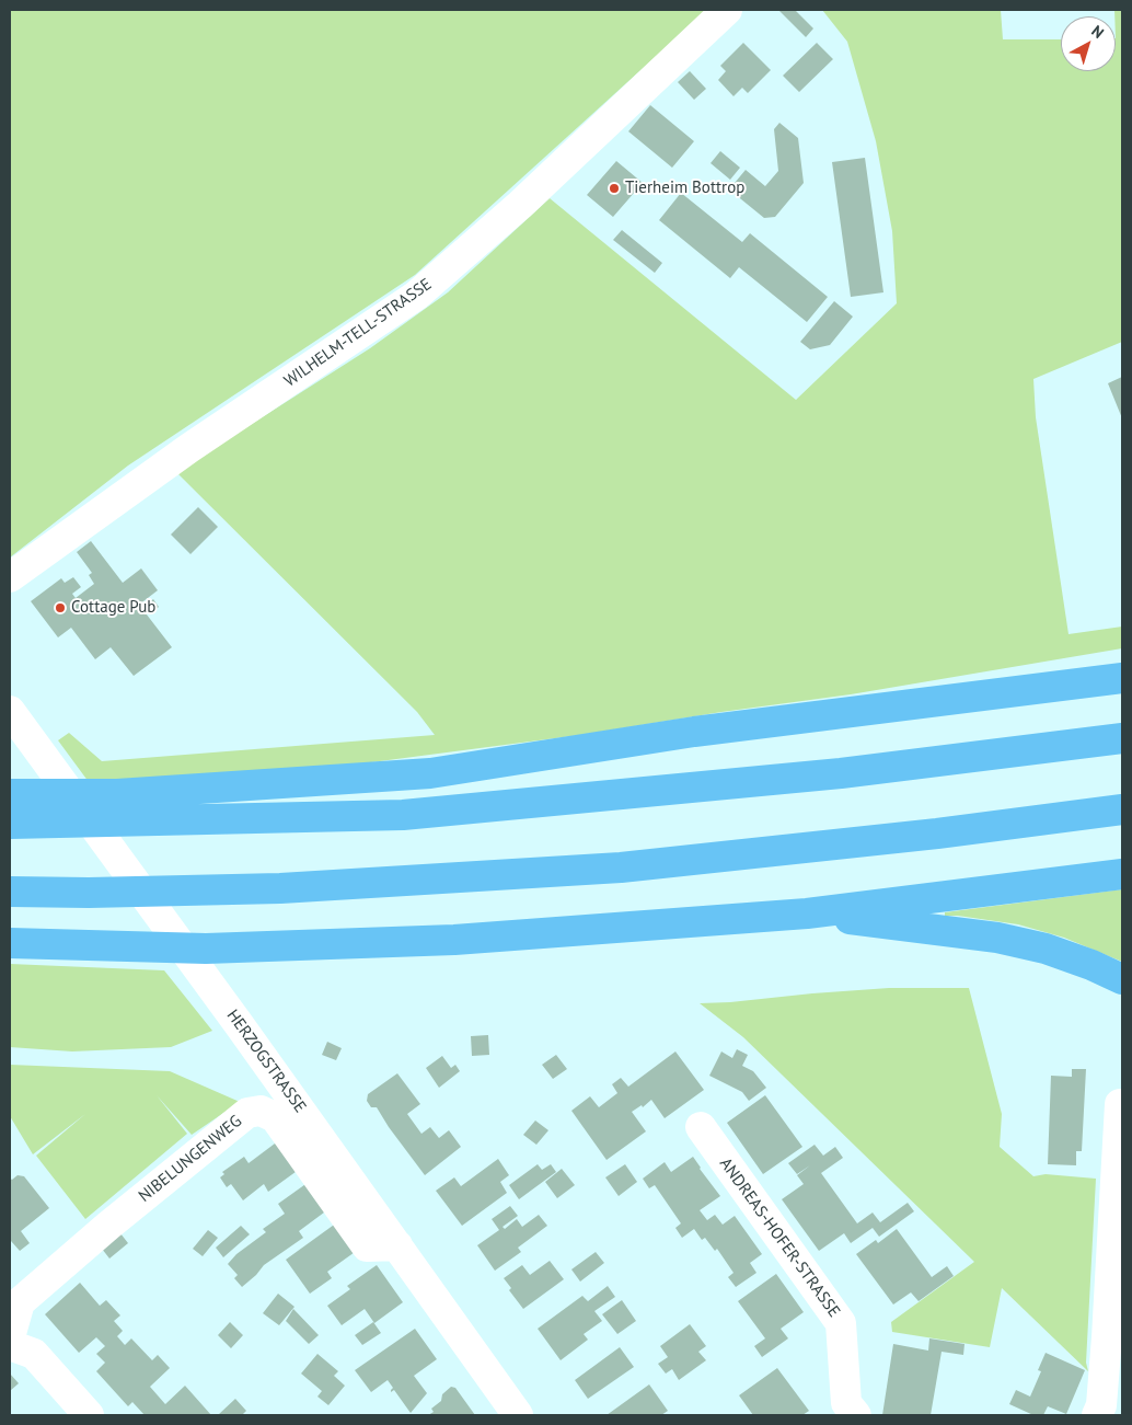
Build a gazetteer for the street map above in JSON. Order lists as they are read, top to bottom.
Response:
{
  "streets": {
    "street": [
      "WILHELM-TELL-STRASSE",
      "HERZOGSTRASSE",
      "NIBELUNGENWEG",
      "ANDREAS-HOFER-STRASSE"
    ]
  },
  "crossings": [
    ["HERZOGSTRASSE", "NIBELUNGENWEG"]
  ],
  "places": ["Tierheim Bottrop", "Cottage Pub"],
  "north": "top right"
}
